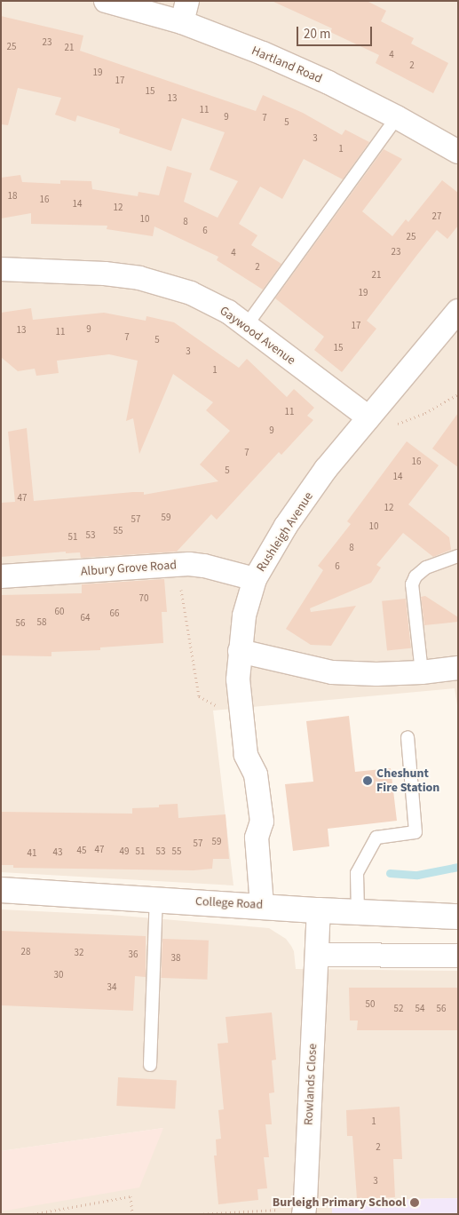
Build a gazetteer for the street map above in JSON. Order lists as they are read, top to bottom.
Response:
{
  "streets": {
    "main road": ["College Road"],
    "street": [
      "Hartland Road",
      "Gaywood Avenue",
      "Rushleigh Avenue",
      "Albury Grove Road",
      "Rowlands Close"
    ]
  },
  "crossings": [
    ["Gaywood Avenue", "Rushleigh Avenue"],
    ["Rushleigh Avenue", "Albury Grove Road"],
    ["Rushleigh Avenue", "College Road"],
    ["College Road", "Rowlands Close"]
  ],
  "places": ["Cheshunt Fire Station", "Burleigh Primary School"],
  "house_numbers": [
    "23",
    "25",
    "21",
    "4",
    "2",
    "19",
    "17",
    "15",
    "13",
    "11",
    "9",
    "7",
    "5",
    "3",
    "1",
    "18",
    "16",
    "14",
    "12",
    "27",
    "10",
    "8",
    "6",
    "25",
    "23",
    "4",
    "2",
    "21",
    "19",
    "17",
    "9",
    "13",
    "11",
    "7",
    "5",
    "15",
    "3",
    "1",
    "11",
    "9",
    "7",
    "16",
    "5",
    "14",
    "47",
    "12",
    "59",
    "57",
    "10",
    "55",
    "53",
    "51",
    "8",
    "6",
    "70",
    "60",
    "66",
    "64",
    "58",
    "56",
    "59",
    "57",
    "47",
    "45",
    "49",
    "51",
    "53",
    "55",
    "43",
    "41",
    "28",
    "32",
    "36",
    "38",
    "30",
    "34",
    "50",
    "52",
    "54",
    "56",
    "1",
    "2",
    "3"
  ],
  "scale_bar": "20 m"
}
